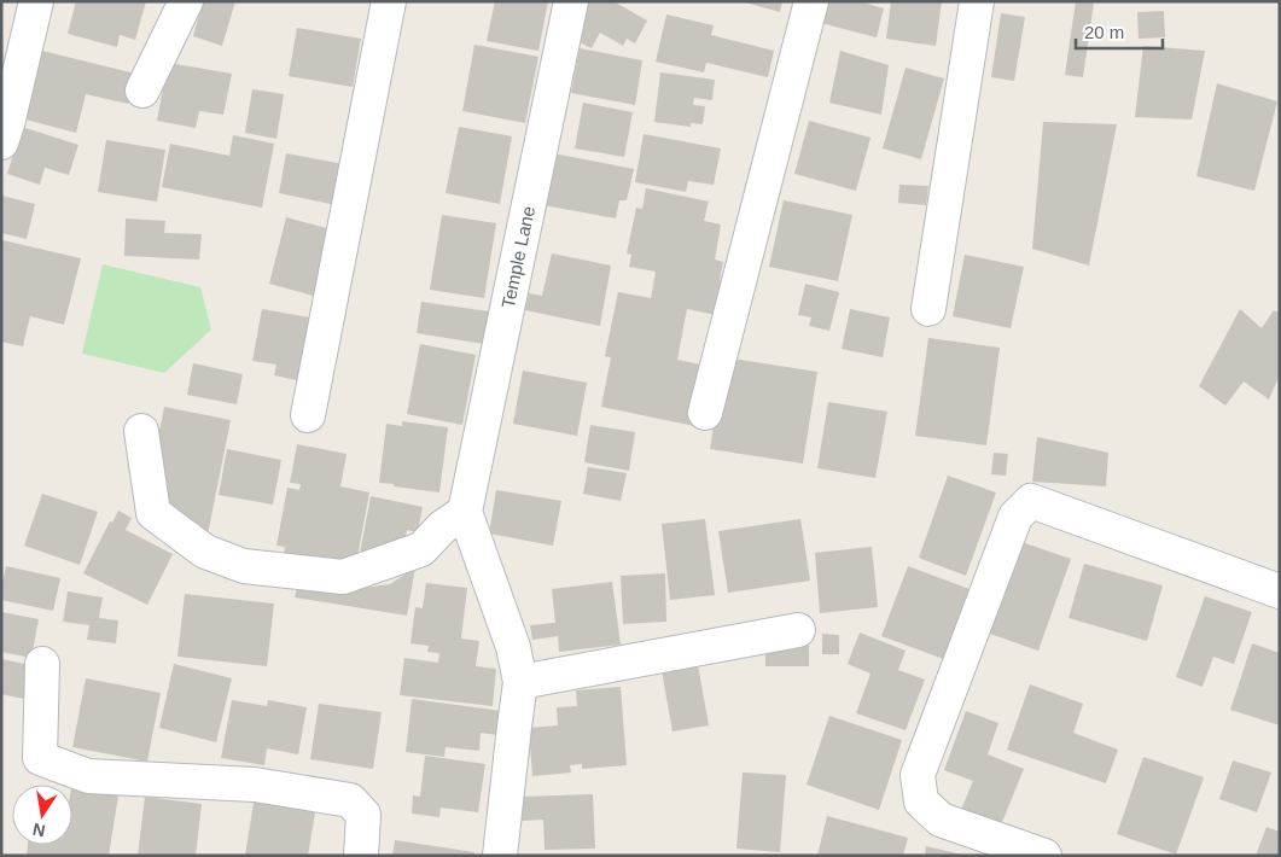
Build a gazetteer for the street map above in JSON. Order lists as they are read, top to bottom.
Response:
{
  "streets": {
    "street": ["Temple Lane"]
  },
  "scale_bar": "20 m",
  "north": "bottom"
}
